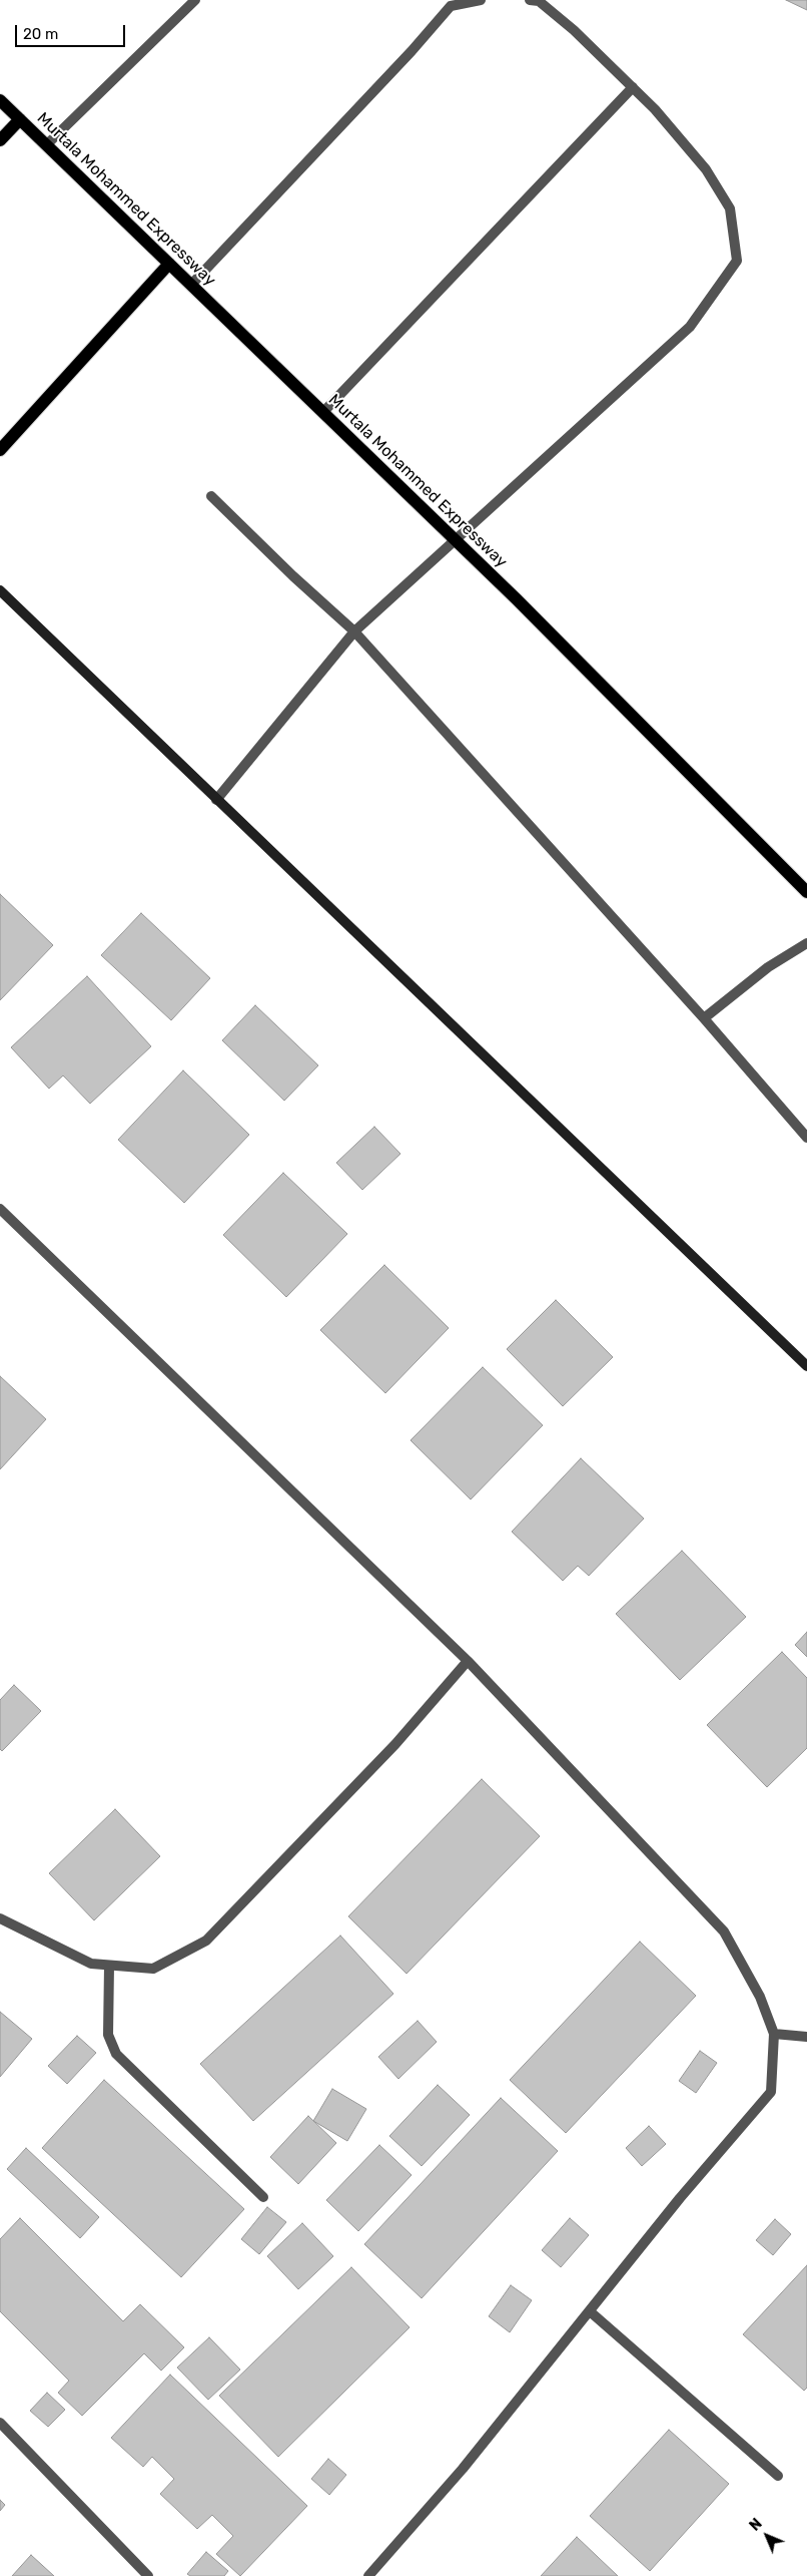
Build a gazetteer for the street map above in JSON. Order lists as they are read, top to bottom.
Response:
{
  "streets": {
    "main road": ["Murtala Mohammed Expressway"]
  },
  "scale_bar": "20 m",
  "north": "top left"
}
